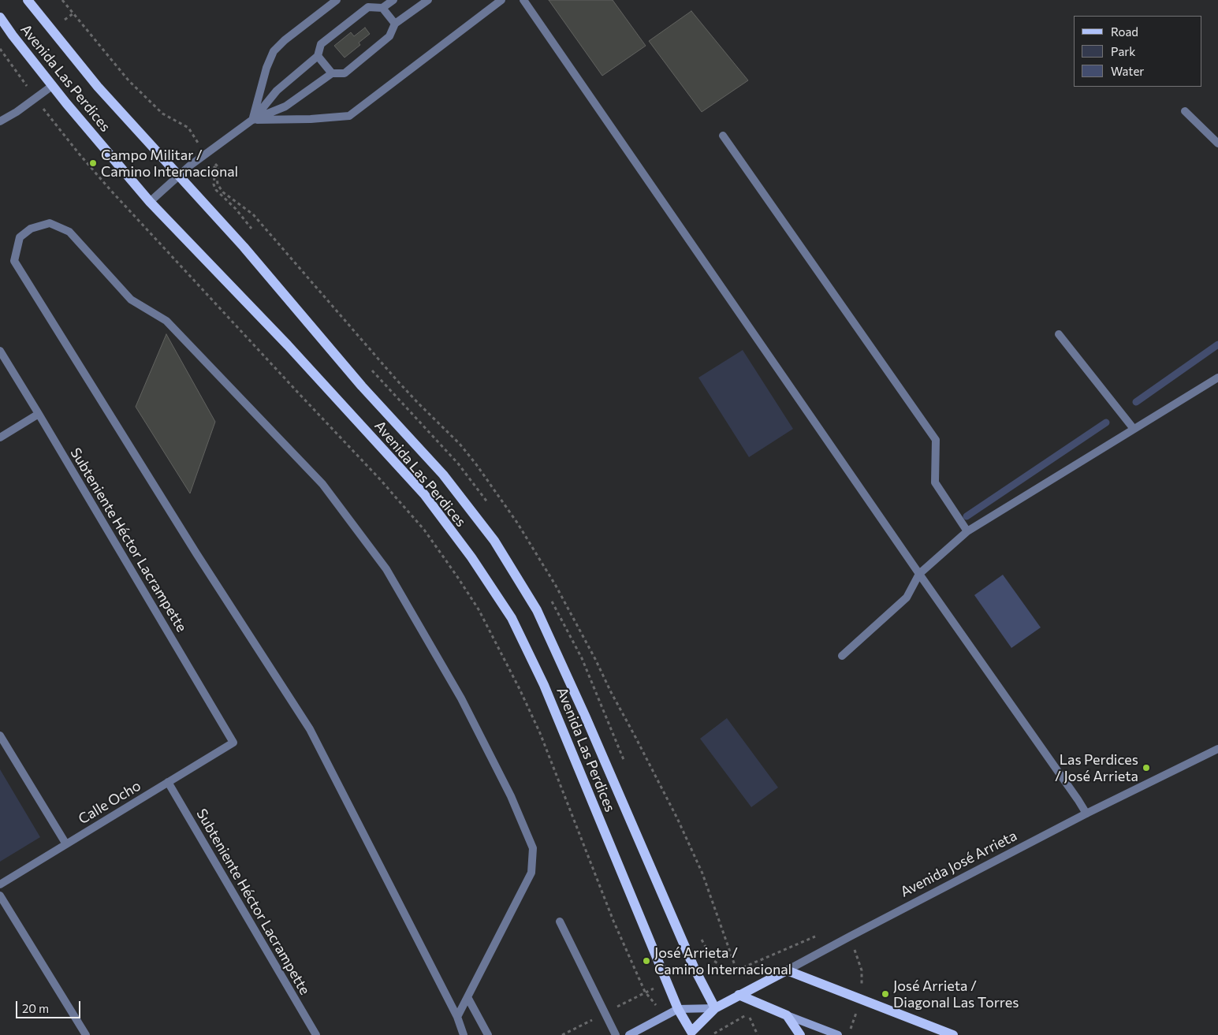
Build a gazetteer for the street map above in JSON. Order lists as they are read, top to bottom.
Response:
{
  "streets": {
    "main road": ["Avenida Las Perdices", "Avenida José Arrieta"],
    "street": ["Subteniente Héctor Lacrampette", "Calle Ocho"]
  },
  "crossings": [
    ["Avenida Las Perdices", "Avenida José Arrieta"],
    ["Subteniente Héctor Lacrampette", "Calle Ocho"]
  ],
  "places": [
    "Campo Militar / Camino Internacional",
    "Las Perdices / José Arrieta",
    "José Arrieta / Camino Internacional",
    "José Arrieta / Diagonal Las Torres"
  ],
  "legend": ["Road", "Park", "Water"],
  "scale_bar": "20 m"
}
